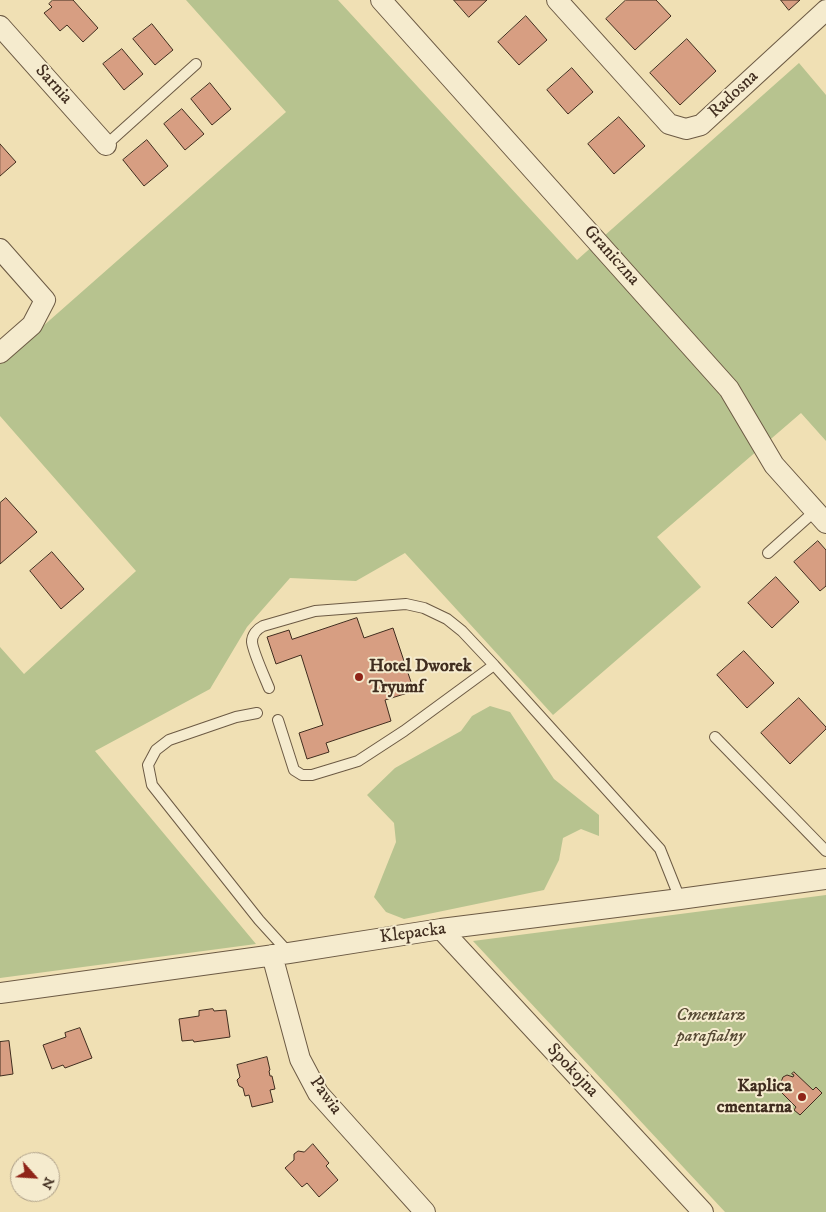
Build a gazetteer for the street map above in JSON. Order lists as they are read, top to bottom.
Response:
{
  "streets": {
    "street": [
      "Sarnia",
      "Radosna",
      "Graniczna",
      "Klepacka",
      "Spokojna",
      "Pawia"
    ]
  },
  "crossings": [
    ["Klepacka", "Spokojna"],
    ["Klepacka", "Pawia"]
  ],
  "parks": ["Cmentarz parafialny"],
  "places": ["Hotel Dworek Tryumf", "Kaplica cmentarna"],
  "north": "bottom right"
}
